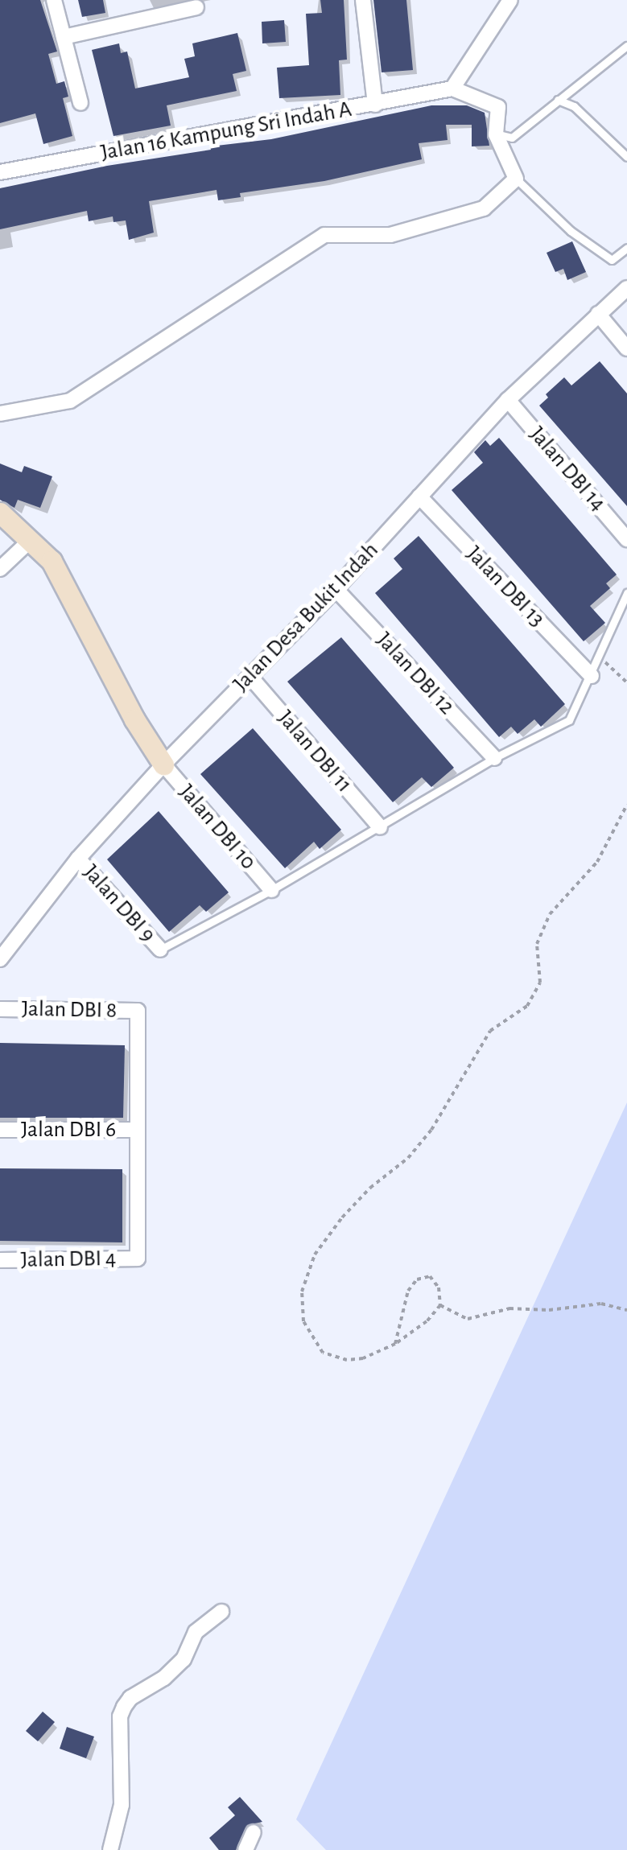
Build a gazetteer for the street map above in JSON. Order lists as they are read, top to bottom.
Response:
{
  "streets": {
    "street": [
      "Jalan 16 Kampung Sri Indah A",
      "Jalan DBI 14",
      "Jalan DBI 13",
      "Jalan Desa Bukit Indah",
      "Jalan DBI 12",
      "Jalan DBI 11",
      "Jalan DBI 10",
      "Jalan DBI 9",
      "Jalan DBI 8",
      "Jalan DBI 6",
      "Jalan DBI 4"
    ]
  },
  "crossings": [
    ["Jalan DBI 14", "Jalan Desa Bukit Indah"],
    ["Jalan DBI 13", "Jalan Desa Bukit Indah"],
    ["Jalan Desa Bukit Indah", "Jalan DBI 12"],
    ["Jalan Desa Bukit Indah", "Jalan DBI 11"],
    ["Jalan Desa Bukit Indah", "Jalan DBI 10"],
    ["Jalan Desa Bukit Indah", "Jalan DBI 9"],
    ["Jalan DBI 8", "Jalan DBI 6"],
    ["Jalan DBI 8", "Jalan DBI 4"],
    ["Jalan DBI 6", "Jalan DBI 4"]
  ]
}
